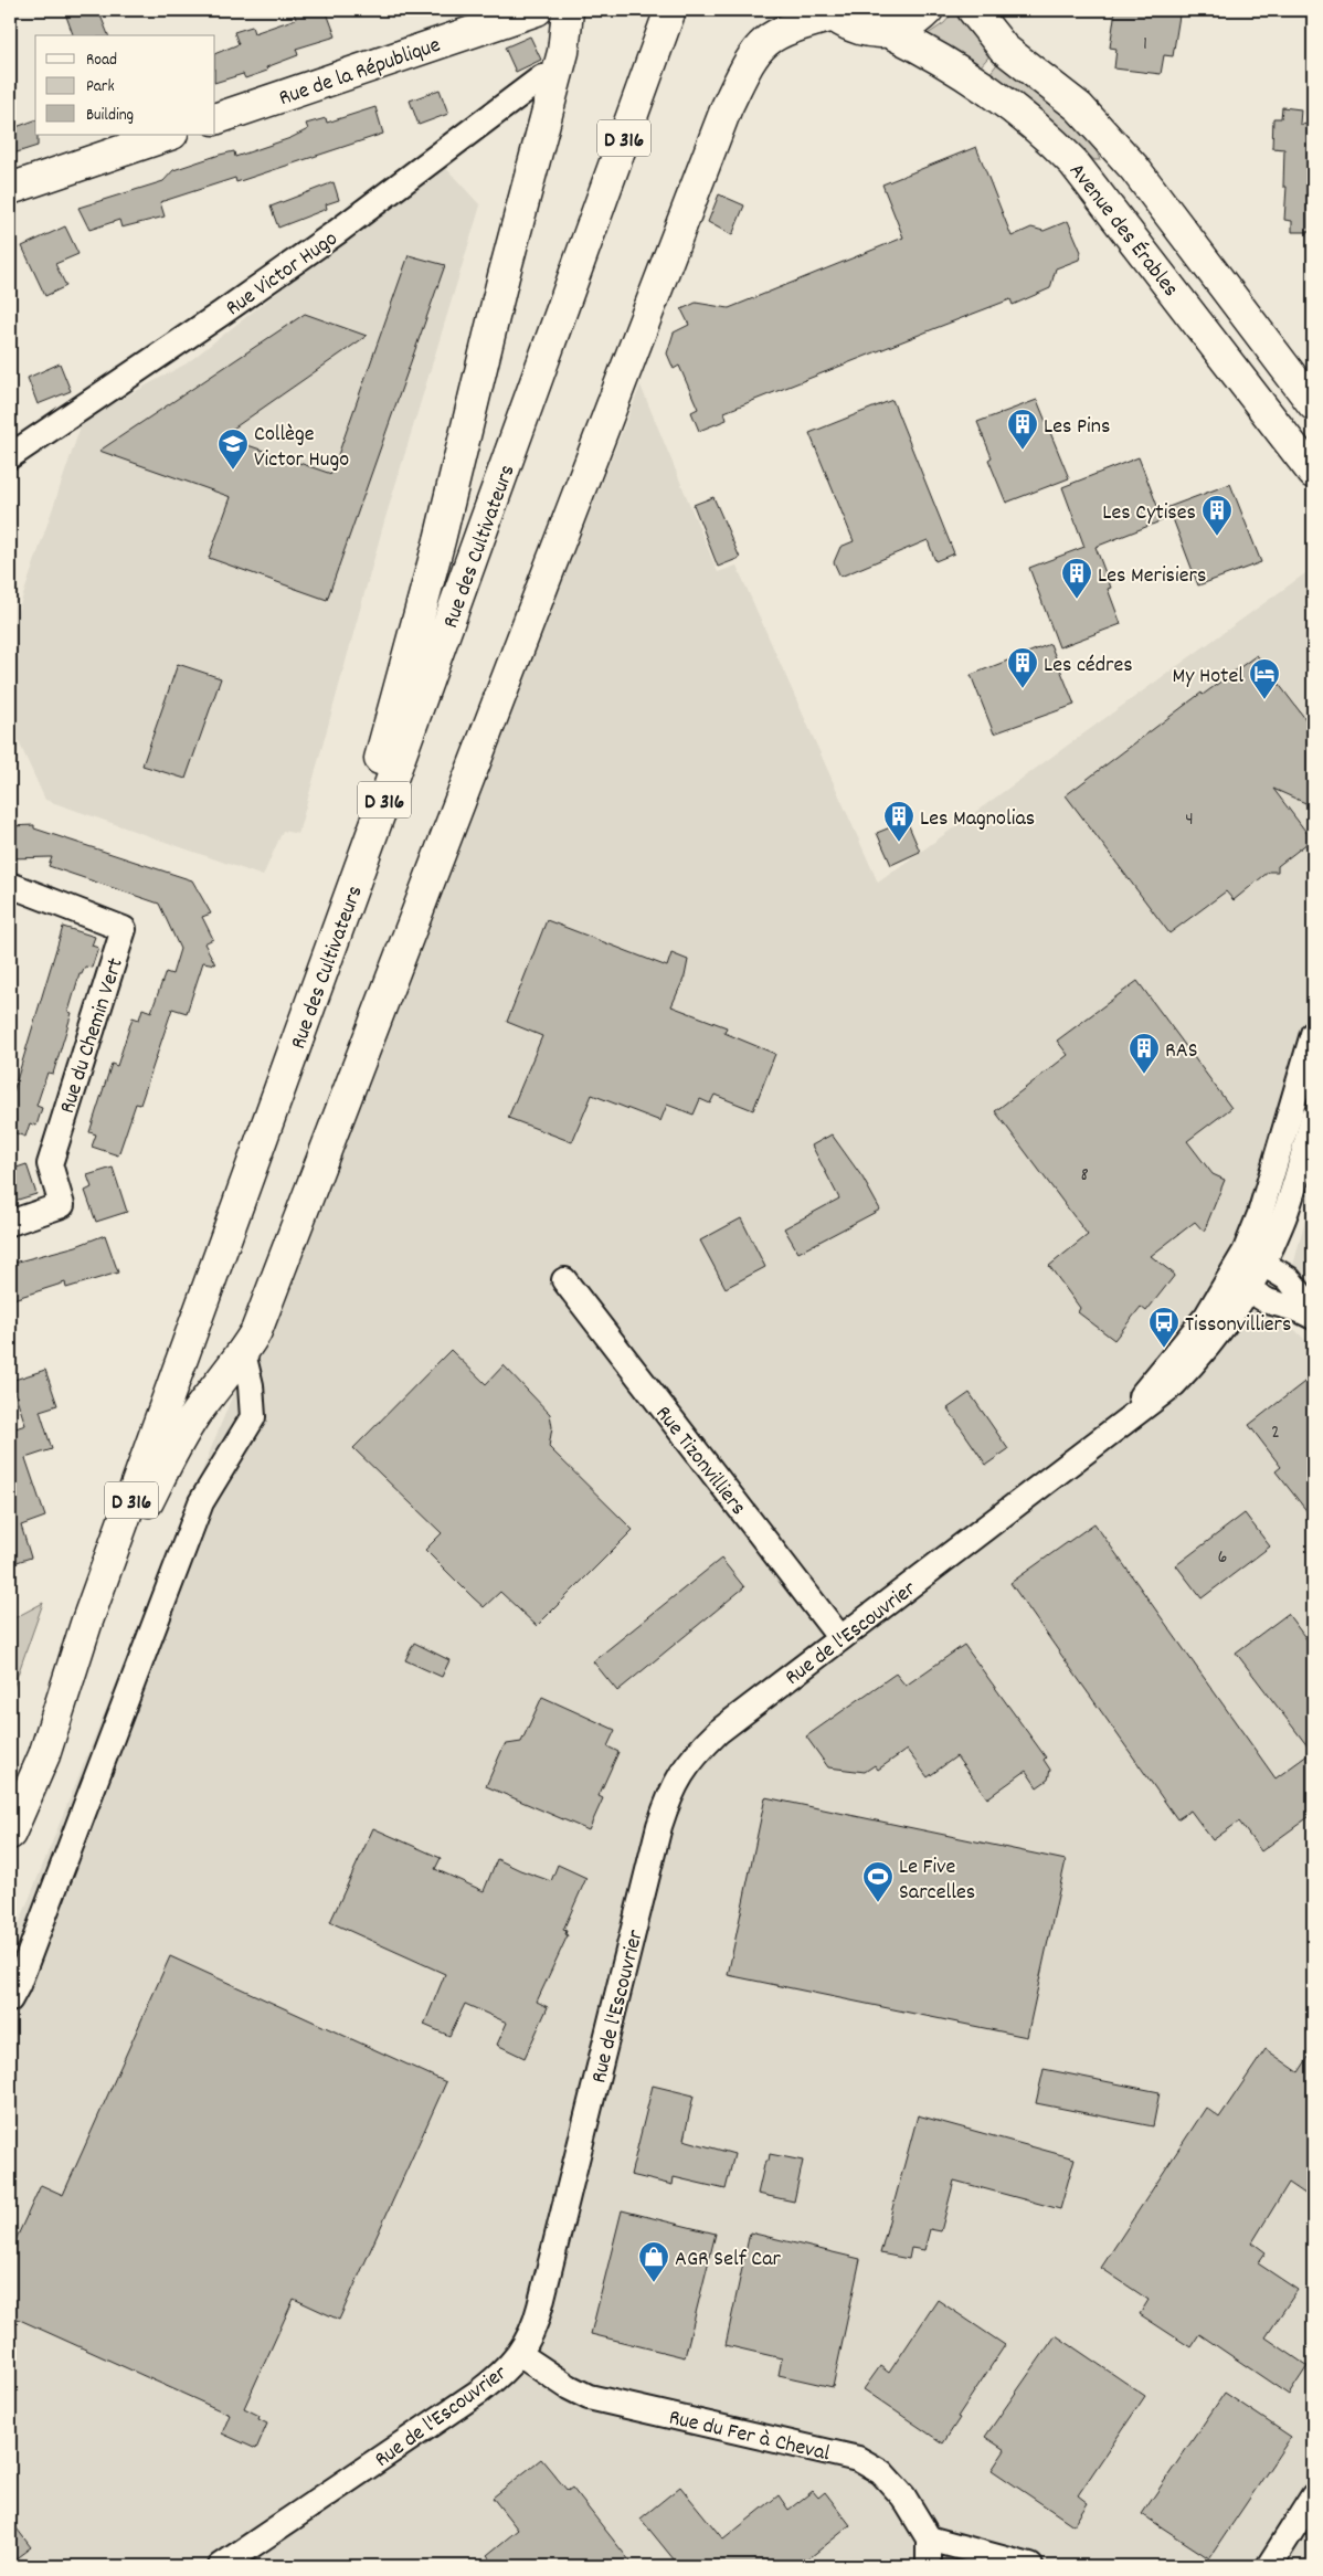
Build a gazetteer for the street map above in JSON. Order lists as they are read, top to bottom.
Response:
{
  "streets": {
    "main road": [
      "Rue de la République",
      "D 316",
      "Avenue des Érables",
      "Rue des Cultivateurs"
    ],
    "street": [
      "Rue Victor Hugo",
      "Rue du Chemin Vert",
      "Rue Tizonvilliers",
      "Rue de l'Escouvrier",
      "Rue du Fer à Cheval"
    ]
  },
  "crossings": [
    ["Rue Tizonvilliers", "Rue de l'Escouvrier"],
    ["Rue de l'Escouvrier", "Rue du Fer à Cheval"]
  ],
  "places": {
    "building": [
      "Les Pins",
      "Les Cytises",
      "Les Merisiers",
      "Les cédres",
      "Les Magnolias",
      "RAS"
    ],
    "school or university": ["Collège Victor Hugo"],
    "hotel": ["My Hotel"],
    "bus stop": ["Tissonvilliers"],
    "sports": ["Le Five Sarcelles"],
    "shop": ["AGR Self Car"]
  },
  "house_numbers": [
    "1",
    "4",
    "8",
    "2",
    "6"
  ],
  "legend": ["Road", "Park", "Building"]
}
